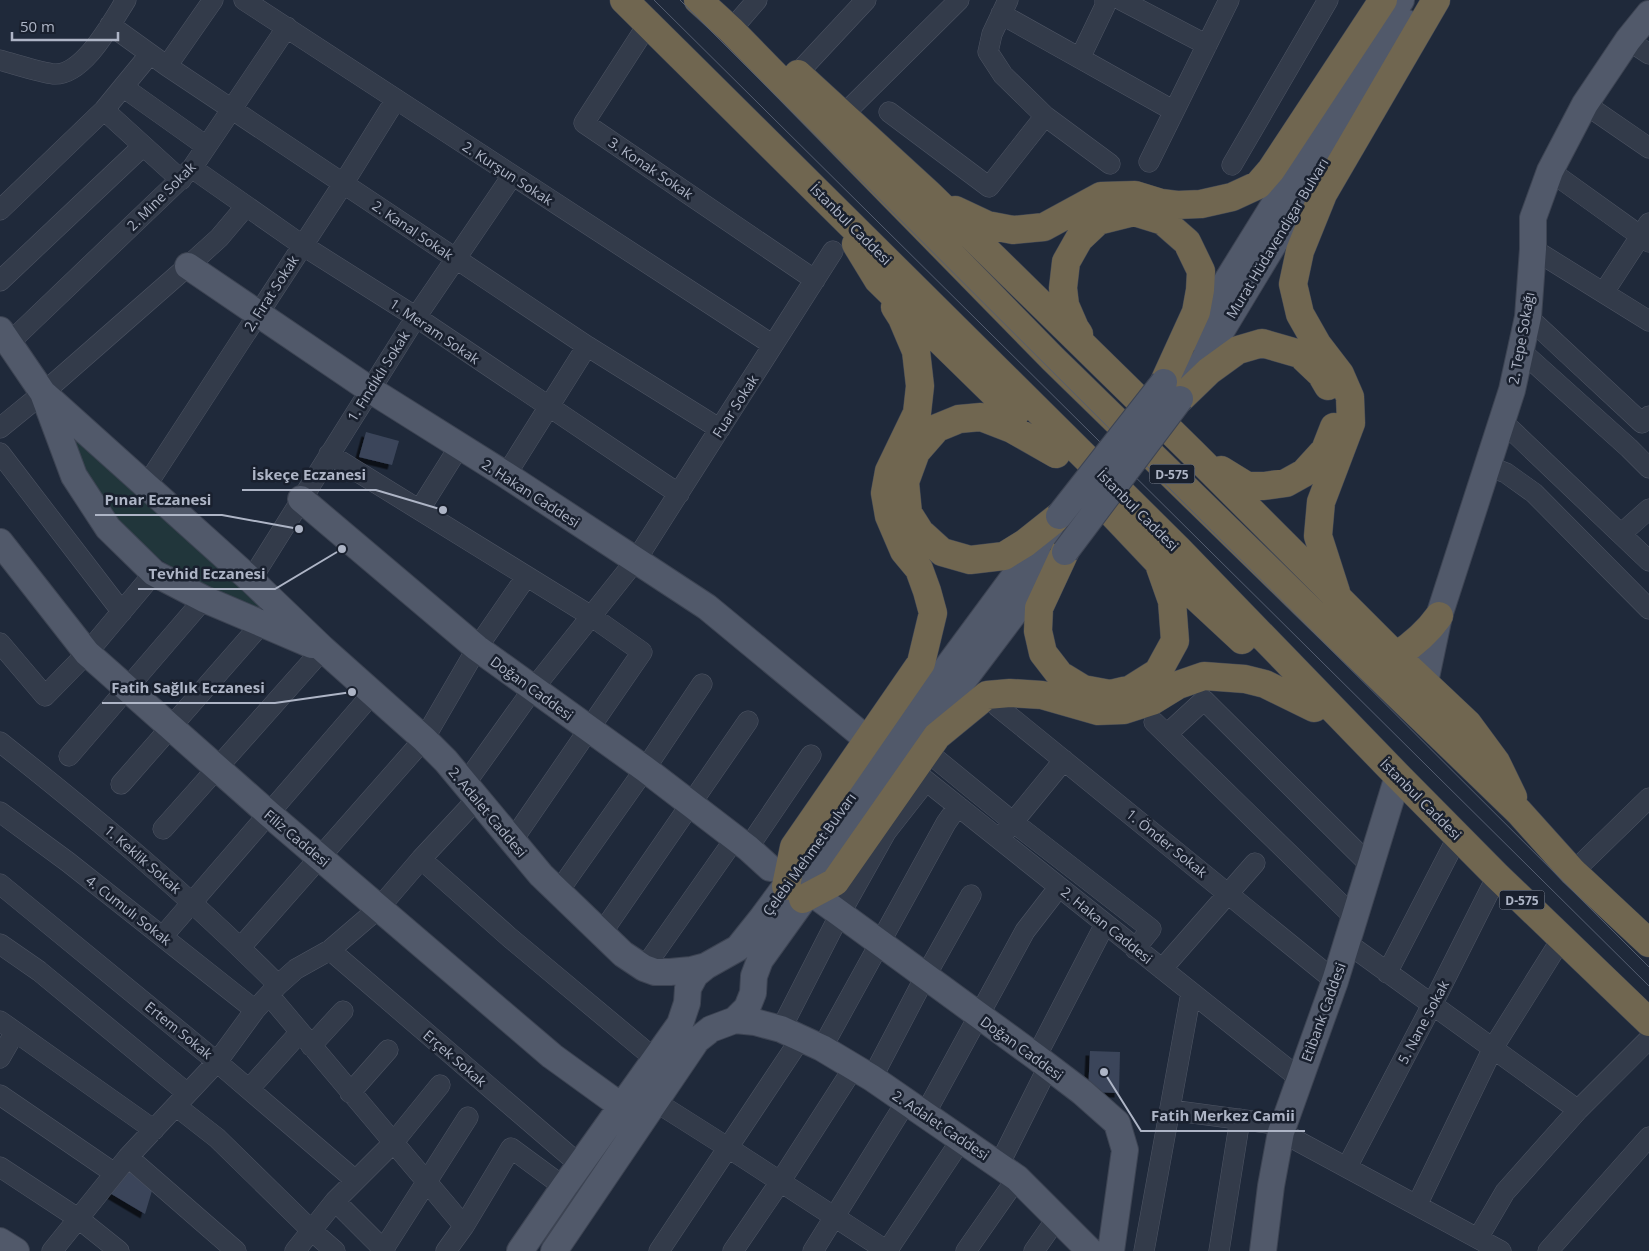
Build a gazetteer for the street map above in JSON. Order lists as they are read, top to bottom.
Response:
{
  "streets": {
    "highway": ["İstanbul Caddesi", "D-575"],
    "main road": [
      "Murat Hüdavendigar Bulvarı",
      "2. Tepe Sokağı",
      "2. Hakan Caddesi",
      "Doğan Caddesi",
      "2. Adalet Caddesi",
      "Filiz Caddesi",
      "Çelebi Mehmet Bulvarı",
      "Etibank Caddesi"
    ],
    "street": [
      "3. Konak Sokak",
      "2. Kurşun Sokak",
      "2. Mine Sokak",
      "2. Kanal Sokak",
      "2. Fırat Sokak",
      "1. Meram Sokak",
      "1. Fındıklı Sokak",
      "Fuar Sokak",
      "1. Önder Sokak",
      "1. Keklik Sokak",
      "4. Cumulı Sokak",
      "5. Nane Sokak",
      "Ertem Sokak",
      "Erçek Sokak"
    ]
  },
  "crossings": [
    ["3. Konak Sokak", "İstanbul Caddesi"],
    ["3. Konak Sokak", "Fuar Sokak"],
    ["2. Kurşun Sokak", "2. Mine Sokak"],
    ["2. Kurşun Sokak", "2. Fırat Sokak"],
    ["2. Kurşun Sokak", "1. Fındıklı Sokak"],
    ["2. Kurşun Sokak", "Fuar Sokak"],
    ["2. Mine Sokak", "2. Kanal Sokak"],
    ["2. Mine Sokak", "1. Meram Sokak"],
    ["2. Mine Sokak", "2. Adalet Caddesi"],
    ["İstanbul Caddesi", "Etibank Caddesi"],
    ["İstanbul Caddesi", "5. Nane Sokak"],
    ["2. Kanal Sokak", "2. Fırat Sokak"],
    ["2. Kanal Sokak", "1. Fındıklı Sokak"],
    ["2. Kanal Sokak", "Fuar Sokak"],
    ["Murat Hüdavendigar Bulvarı", "Çelebi Mehmet Bulvarı"],
    ["2. Fırat Sokak", "1. Meram Sokak"],
    ["2. Fırat Sokak", "2. Hakan Caddesi"],
    ["2. Fırat Sokak", "2. Adalet Caddesi"],
    ["1. Meram Sokak", "1. Fındıklı Sokak"],
    ["1. Meram Sokak", "Fuar Sokak"],
    ["1. Fındıklı Sokak", "2. Hakan Caddesi"],
    ["1. Fındıklı Sokak", "Doğan Caddesi"],
    ["1. Fındıklı Sokak", "2. Adalet Caddesi"],
    ["Fuar Sokak", "2. Hakan Caddesi"],
    ["Fuar Sokak", "Doğan Caddesi"],
    ["Fuar Sokak", "2. Adalet Caddesi"],
    ["Fuar Sokak", "Filiz Caddesi"],
    ["Fuar Sokak", "1. Keklik Sokak"],
    ["Fuar Sokak", "4. Cumulı Sokak"],
    ["Fuar Sokak", "Ertem Sokak"],
    ["Fuar Sokak", "Erçek Sokak"],
    ["2. Hakan Caddesi", "Doğan Caddesi"],
    ["2. Hakan Caddesi", "Çelebi Mehmet Bulvarı"],
    ["2. Hakan Caddesi", "Etibank Caddesi"],
    ["Doğan Caddesi", "Çelebi Mehmet Bulvarı"],
    ["2. Adalet Caddesi", "Çelebi Mehmet Bulvarı"],
    ["Filiz Caddesi", "Çelebi Mehmet Bulvarı"],
    ["1. Önder Sokak", "Etibank Caddesi"],
    ["Çelebi Mehmet Bulvarı", "Erçek Sokak"]
  ],
  "places": [
    "İskeçe Eczanesi",
    "Pınar Eczanesi",
    "Tevhid Eczanesi",
    "Fatih Sağlık Eczanesi",
    "Fatih Merkez Camii"
  ],
  "scale_bar": "50 m"
}
